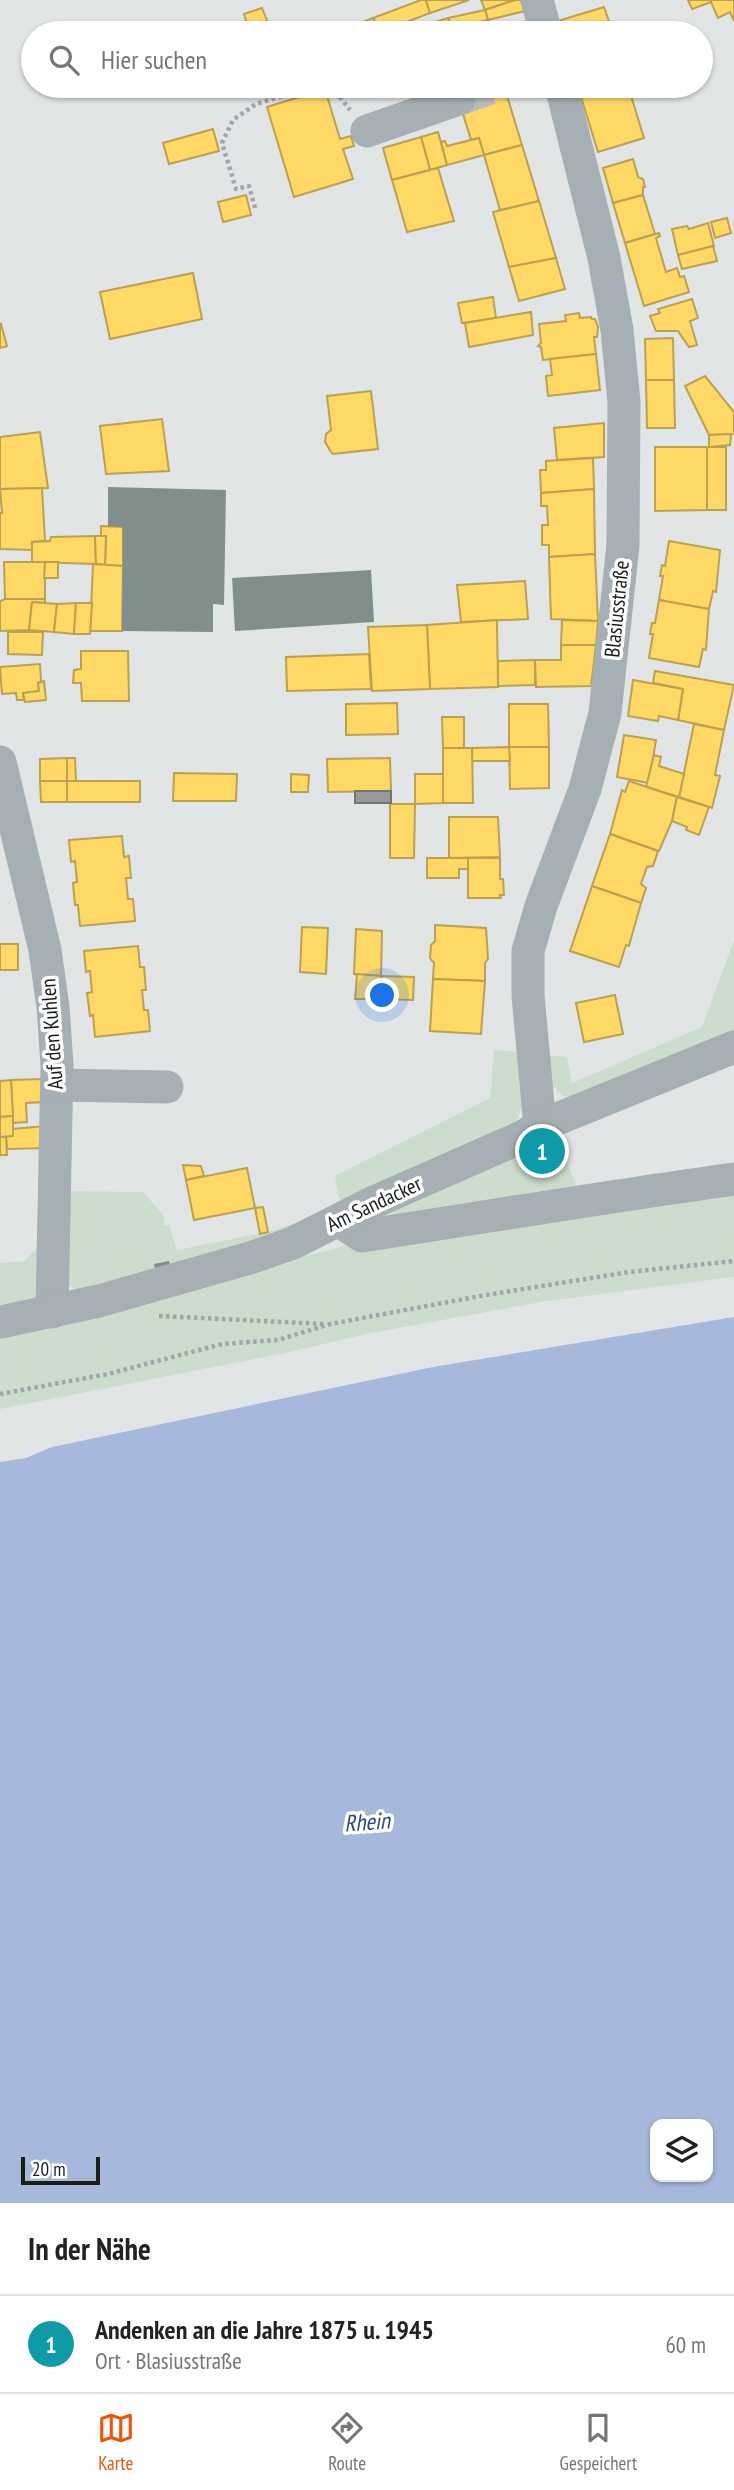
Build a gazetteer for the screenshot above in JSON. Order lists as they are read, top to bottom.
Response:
{
  "streets": {
    "street": ["Blasiusstraße", "Auf den Kuhlen", "Am Sandacker"]
  },
  "crossings": [
    ["Blasiusstraße", "Am Sandacker"],
    ["Auf den Kuhlen", "Am Sandacker"]
  ],
  "water": ["Rhein"],
  "scale_bar": "20 m",
  "page": {
    "search": "Hier suchen",
    "pins": "1",
    "scale": "20 m",
    "heading": "In der Nähe",
    "list": [
      {
        "mark": "1",
        "name": "Andenken an die Jahre 1875 u. 1945",
        "note": "Ort · Blasiusstraße",
        "value": "60 m"
      }
    ],
    "nav": ["Karte", "Route", "Gespeichert"]
  }
}
